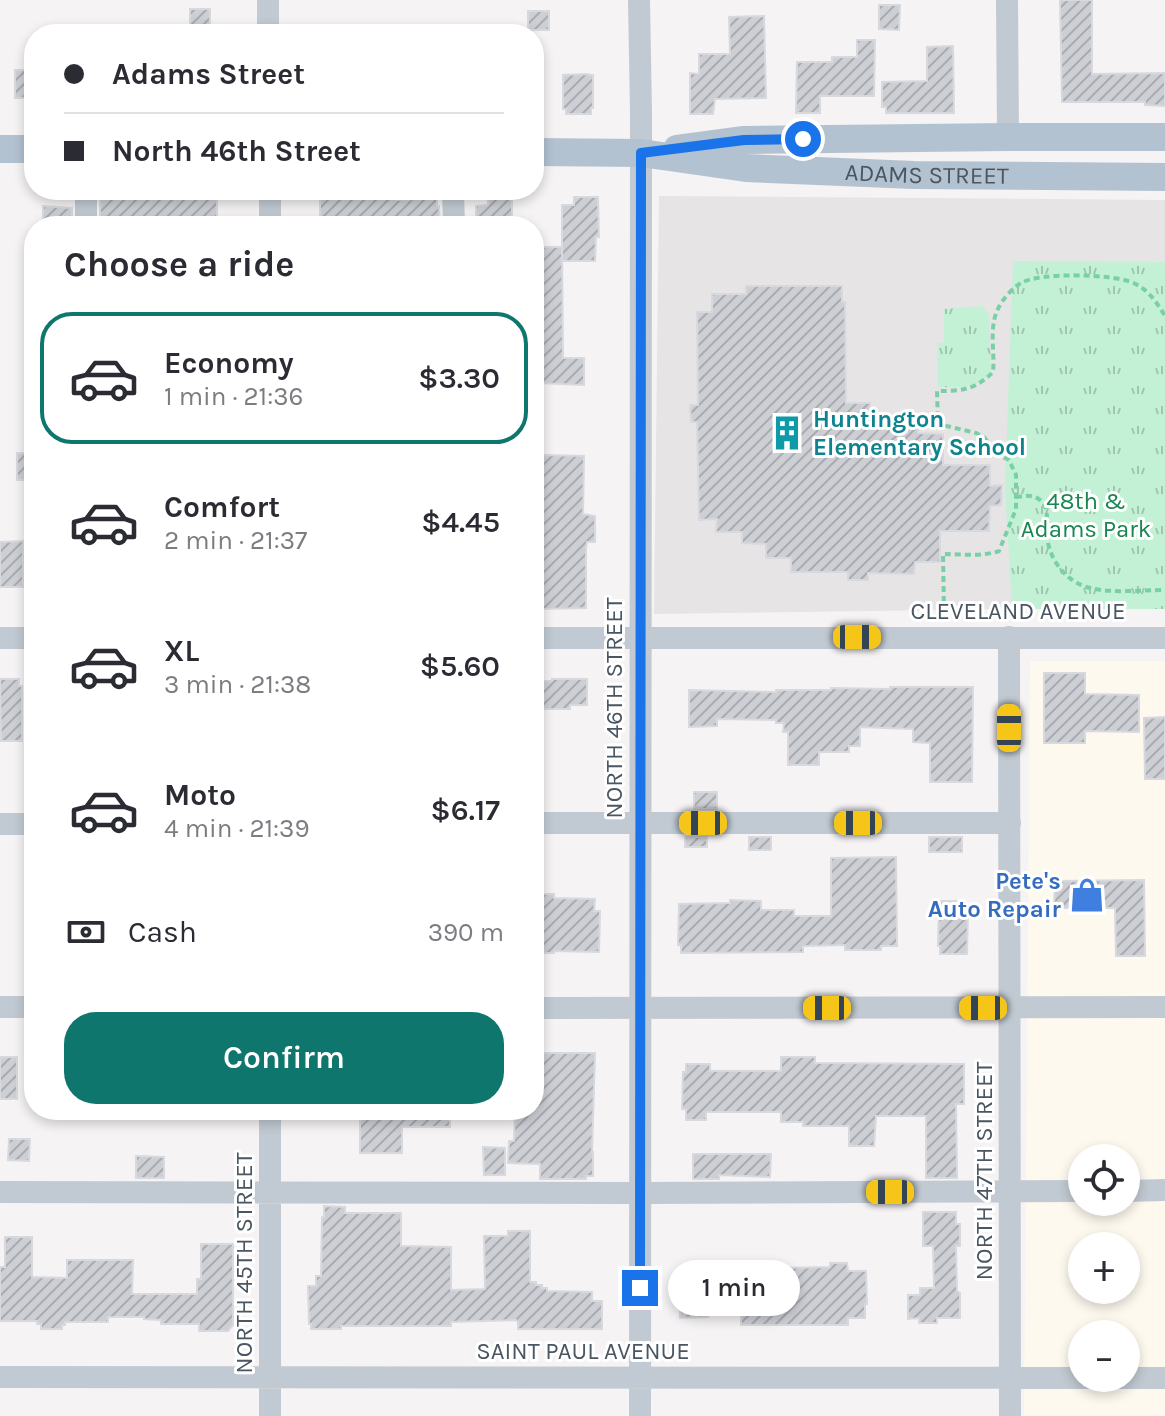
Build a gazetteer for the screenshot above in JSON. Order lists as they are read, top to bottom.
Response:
{
  "streets": {
    "main road": ["ADAMS STREET"],
    "street": [
      "CLEVELAND AVENUE",
      "NORTH 46TH STREET",
      "NORTH 47TH STREET",
      "NORTH 45TH STREET",
      "SAINT PAUL AVENUE"
    ]
  },
  "crossings": [
    ["ADAMS STREET", "NORTH 46TH STREET"],
    ["CLEVELAND AVENUE", "NORTH 46TH STREET"],
    ["CLEVELAND AVENUE", "NORTH 47TH STREET"],
    ["NORTH 46TH STREET", "SAINT PAUL AVENUE"],
    ["NORTH 47TH STREET", "SAINT PAUL AVENUE"],
    ["NORTH 45TH STREET", "SAINT PAUL AVENUE"]
  ],
  "parks": ["48th & Adams Park"],
  "places": {
    "building": ["Huntington Elementary School"],
    "shop": ["Pete's Auto Repair"]
  },
  "page": {
    "banner": ["Adams Street", "North 46th Street"],
    "heading": "Choose a ride",
    "list": [
      {
        "name": "Economy",
        "note": "1 min · 21:36",
        "value": "$3.30"
      },
      {
        "name": "Comfort",
        "note": "2 min · 21:37",
        "value": "$4.45"
      },
      {
        "name": "XL",
        "note": "3 min · 21:38",
        "value": "$5.60"
      },
      {
        "name": "Moto",
        "note": "4 min · 21:39",
        "value": "$6.17"
      }
    ],
    "pay": ["Cash", "390 m"],
    "buttons": "Confirm",
    "map_buttons": ["+", "−"],
    "bubble": "1 min"
  }
}
